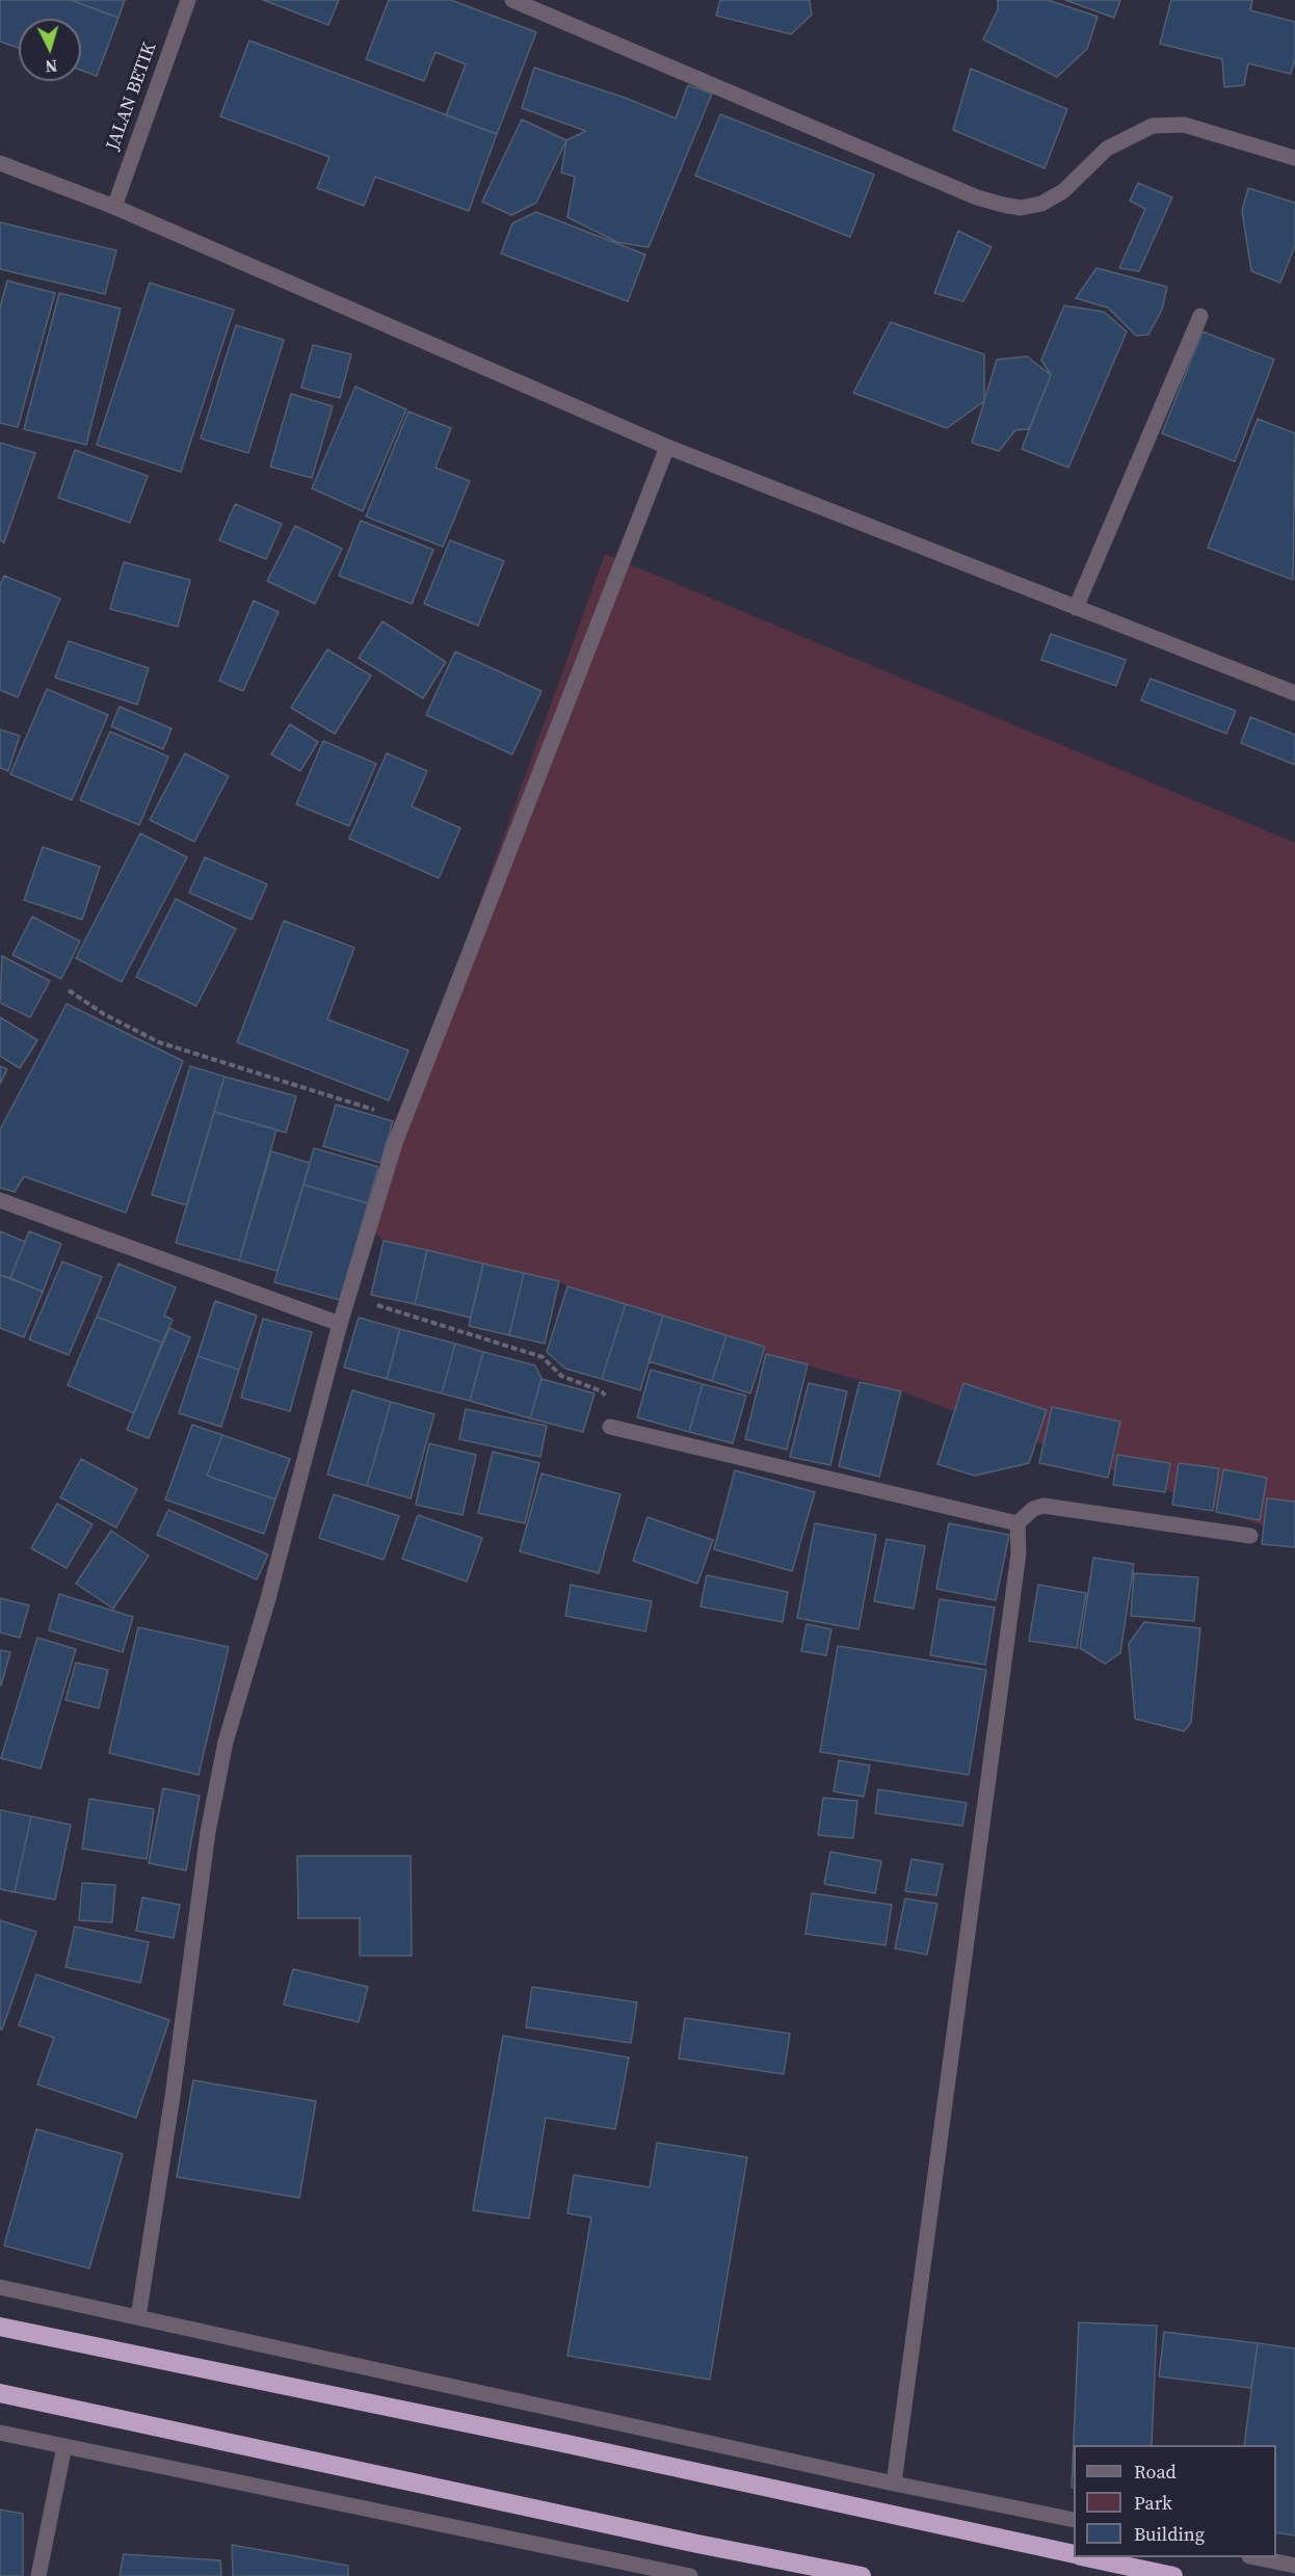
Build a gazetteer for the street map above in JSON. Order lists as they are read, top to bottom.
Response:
{
  "streets": {
    "street": ["JALAN BETIK"]
  },
  "legend": ["Road", "Park", "Building"],
  "north": "bottom"
}
